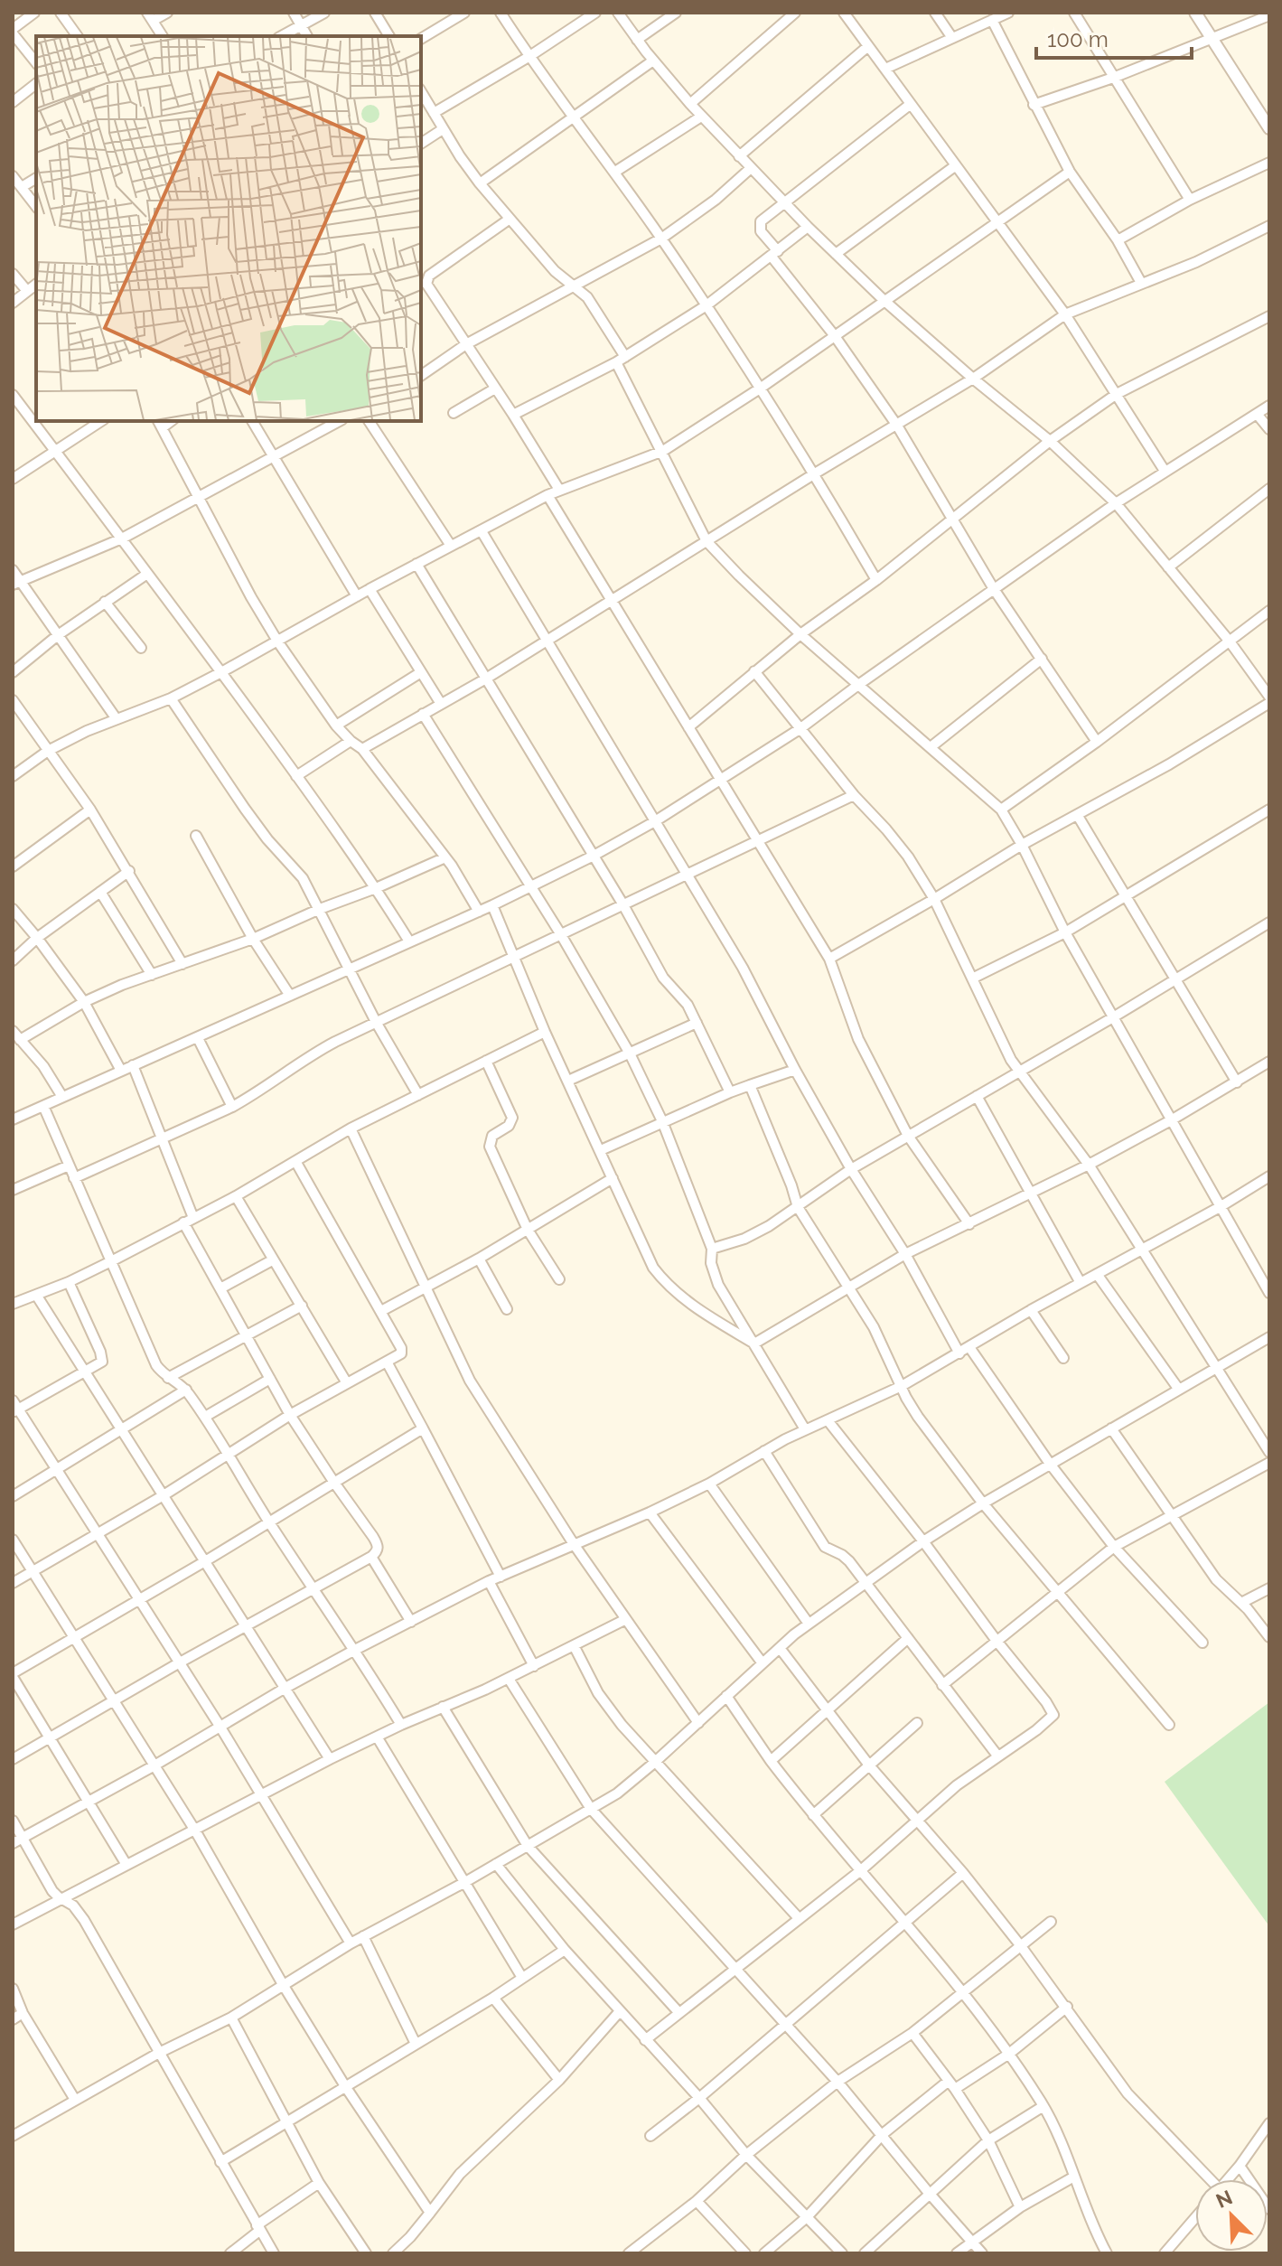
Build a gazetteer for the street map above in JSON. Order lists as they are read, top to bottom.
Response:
{
  "scale_bar": "100 m",
  "north": "top left"
}
